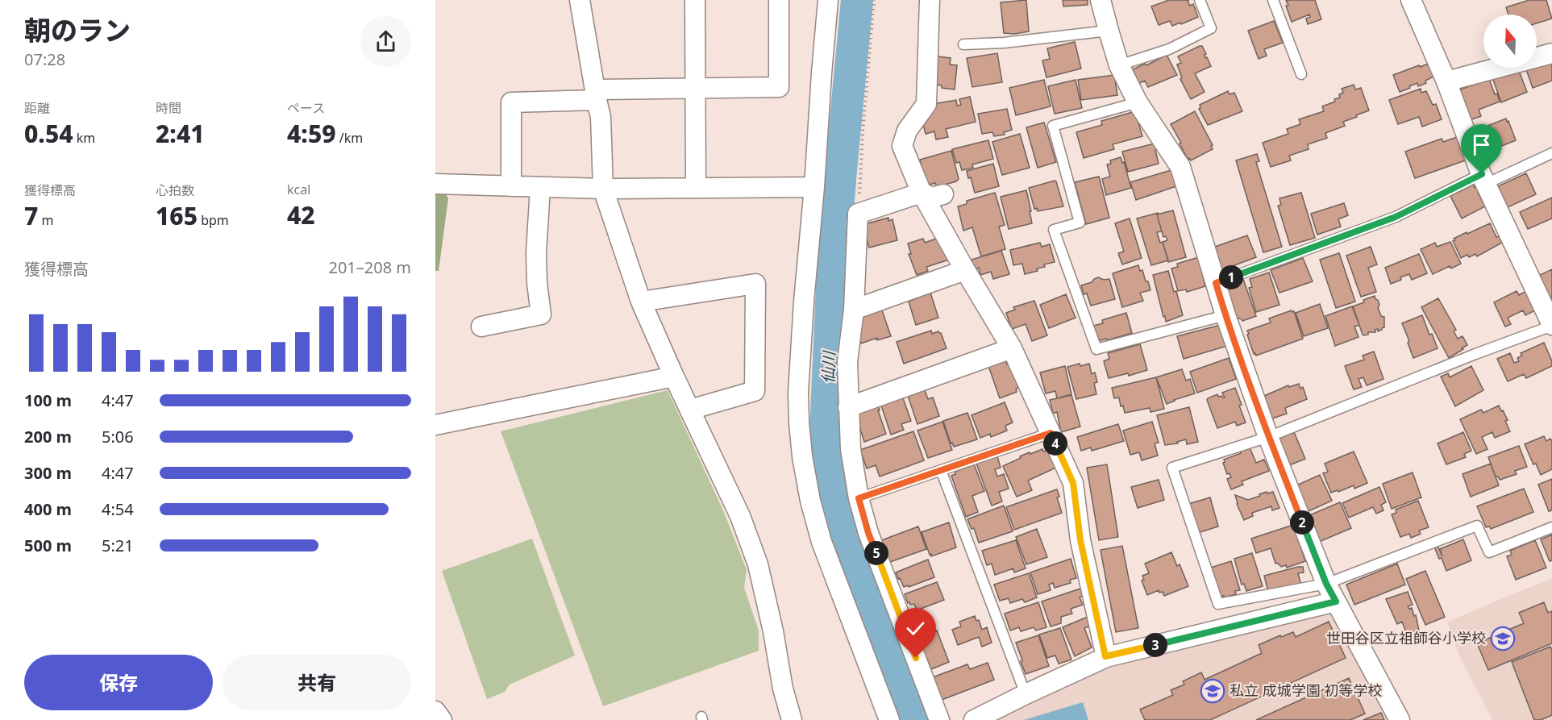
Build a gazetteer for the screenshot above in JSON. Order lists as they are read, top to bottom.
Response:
{
  "water": ["仙川"],
  "places": {
    "school or university": ["世田谷区立祖師谷小学校", "私立 成城学園 初等学校"]
  },
  "north": "top",
  "page": {
    "heading": ["朝のラン", "07:28"],
    "stats": [
      ["距離", "0.54 km"],
      ["時間", "2:41"],
      ["ペース", "4:59 /km"],
      ["獲得標高", "7 m"],
      ["心拍数", "165 bpm"],
      ["kcal", "42"]
    ],
    "chart": ["獲得標高", "201–208 m"],
    "pins": [
      "1",
      "4",
      "2",
      "5",
      "3"
    ],
    "list": [
      {
        "name": "100 m",
        "note": "4:47"
      },
      {
        "name": "200 m",
        "note": "5:06"
      },
      {
        "name": "300 m",
        "note": "4:47"
      },
      {
        "name": "400 m",
        "note": "4:54"
      },
      {
        "name": "500 m",
        "note": "5:21"
      }
    ],
    "buttons": ["保存", "共有"]
  }
}
